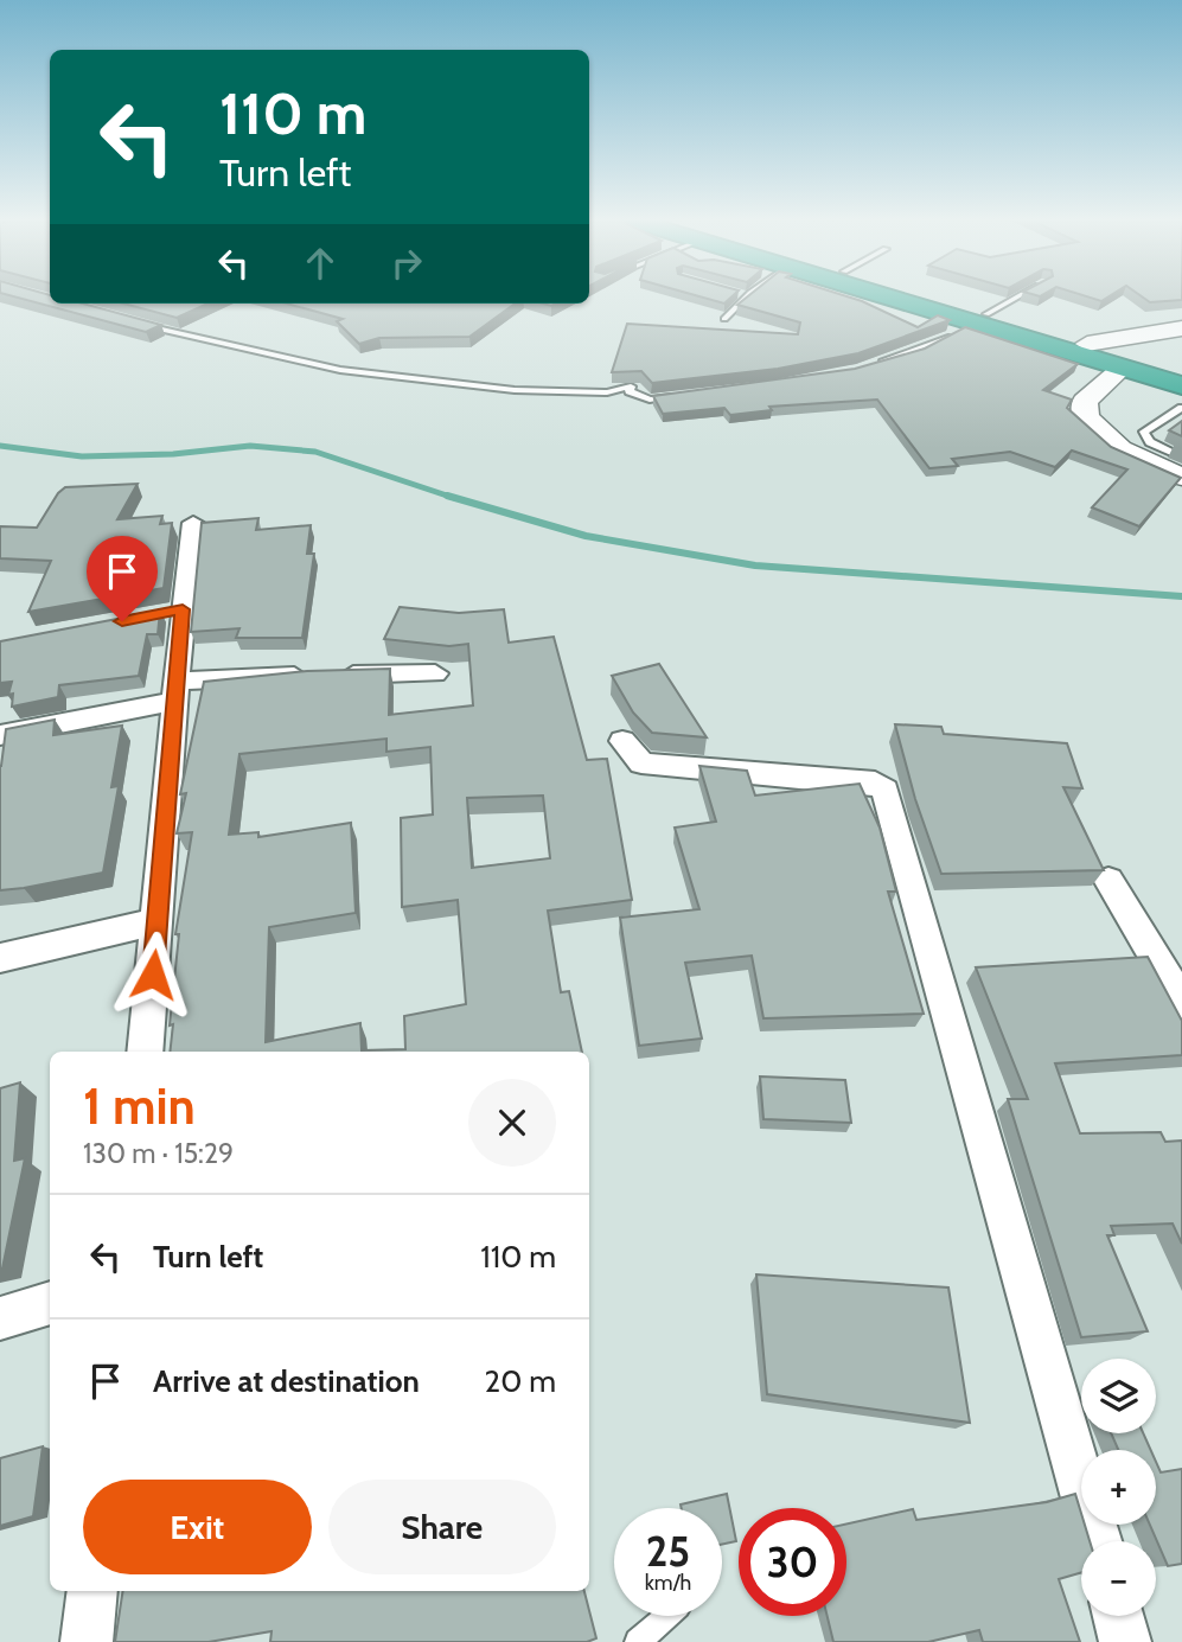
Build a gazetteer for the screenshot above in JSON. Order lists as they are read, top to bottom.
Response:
{
  "page": {
    "turn": ["110 m", "Turn left"],
    "heading": ["1 min", "130 m · 15:29"],
    "list": [
      {
        "name": "Turn left",
        "value": "110 m"
      },
      {
        "name": "Arrive at destination",
        "value": "20 m"
      }
    ],
    "map_buttons": ["+", "−"],
    "buttons": ["Exit", "Share"],
    "speed": "25 km/h",
    "limit": "30"
  }
}
